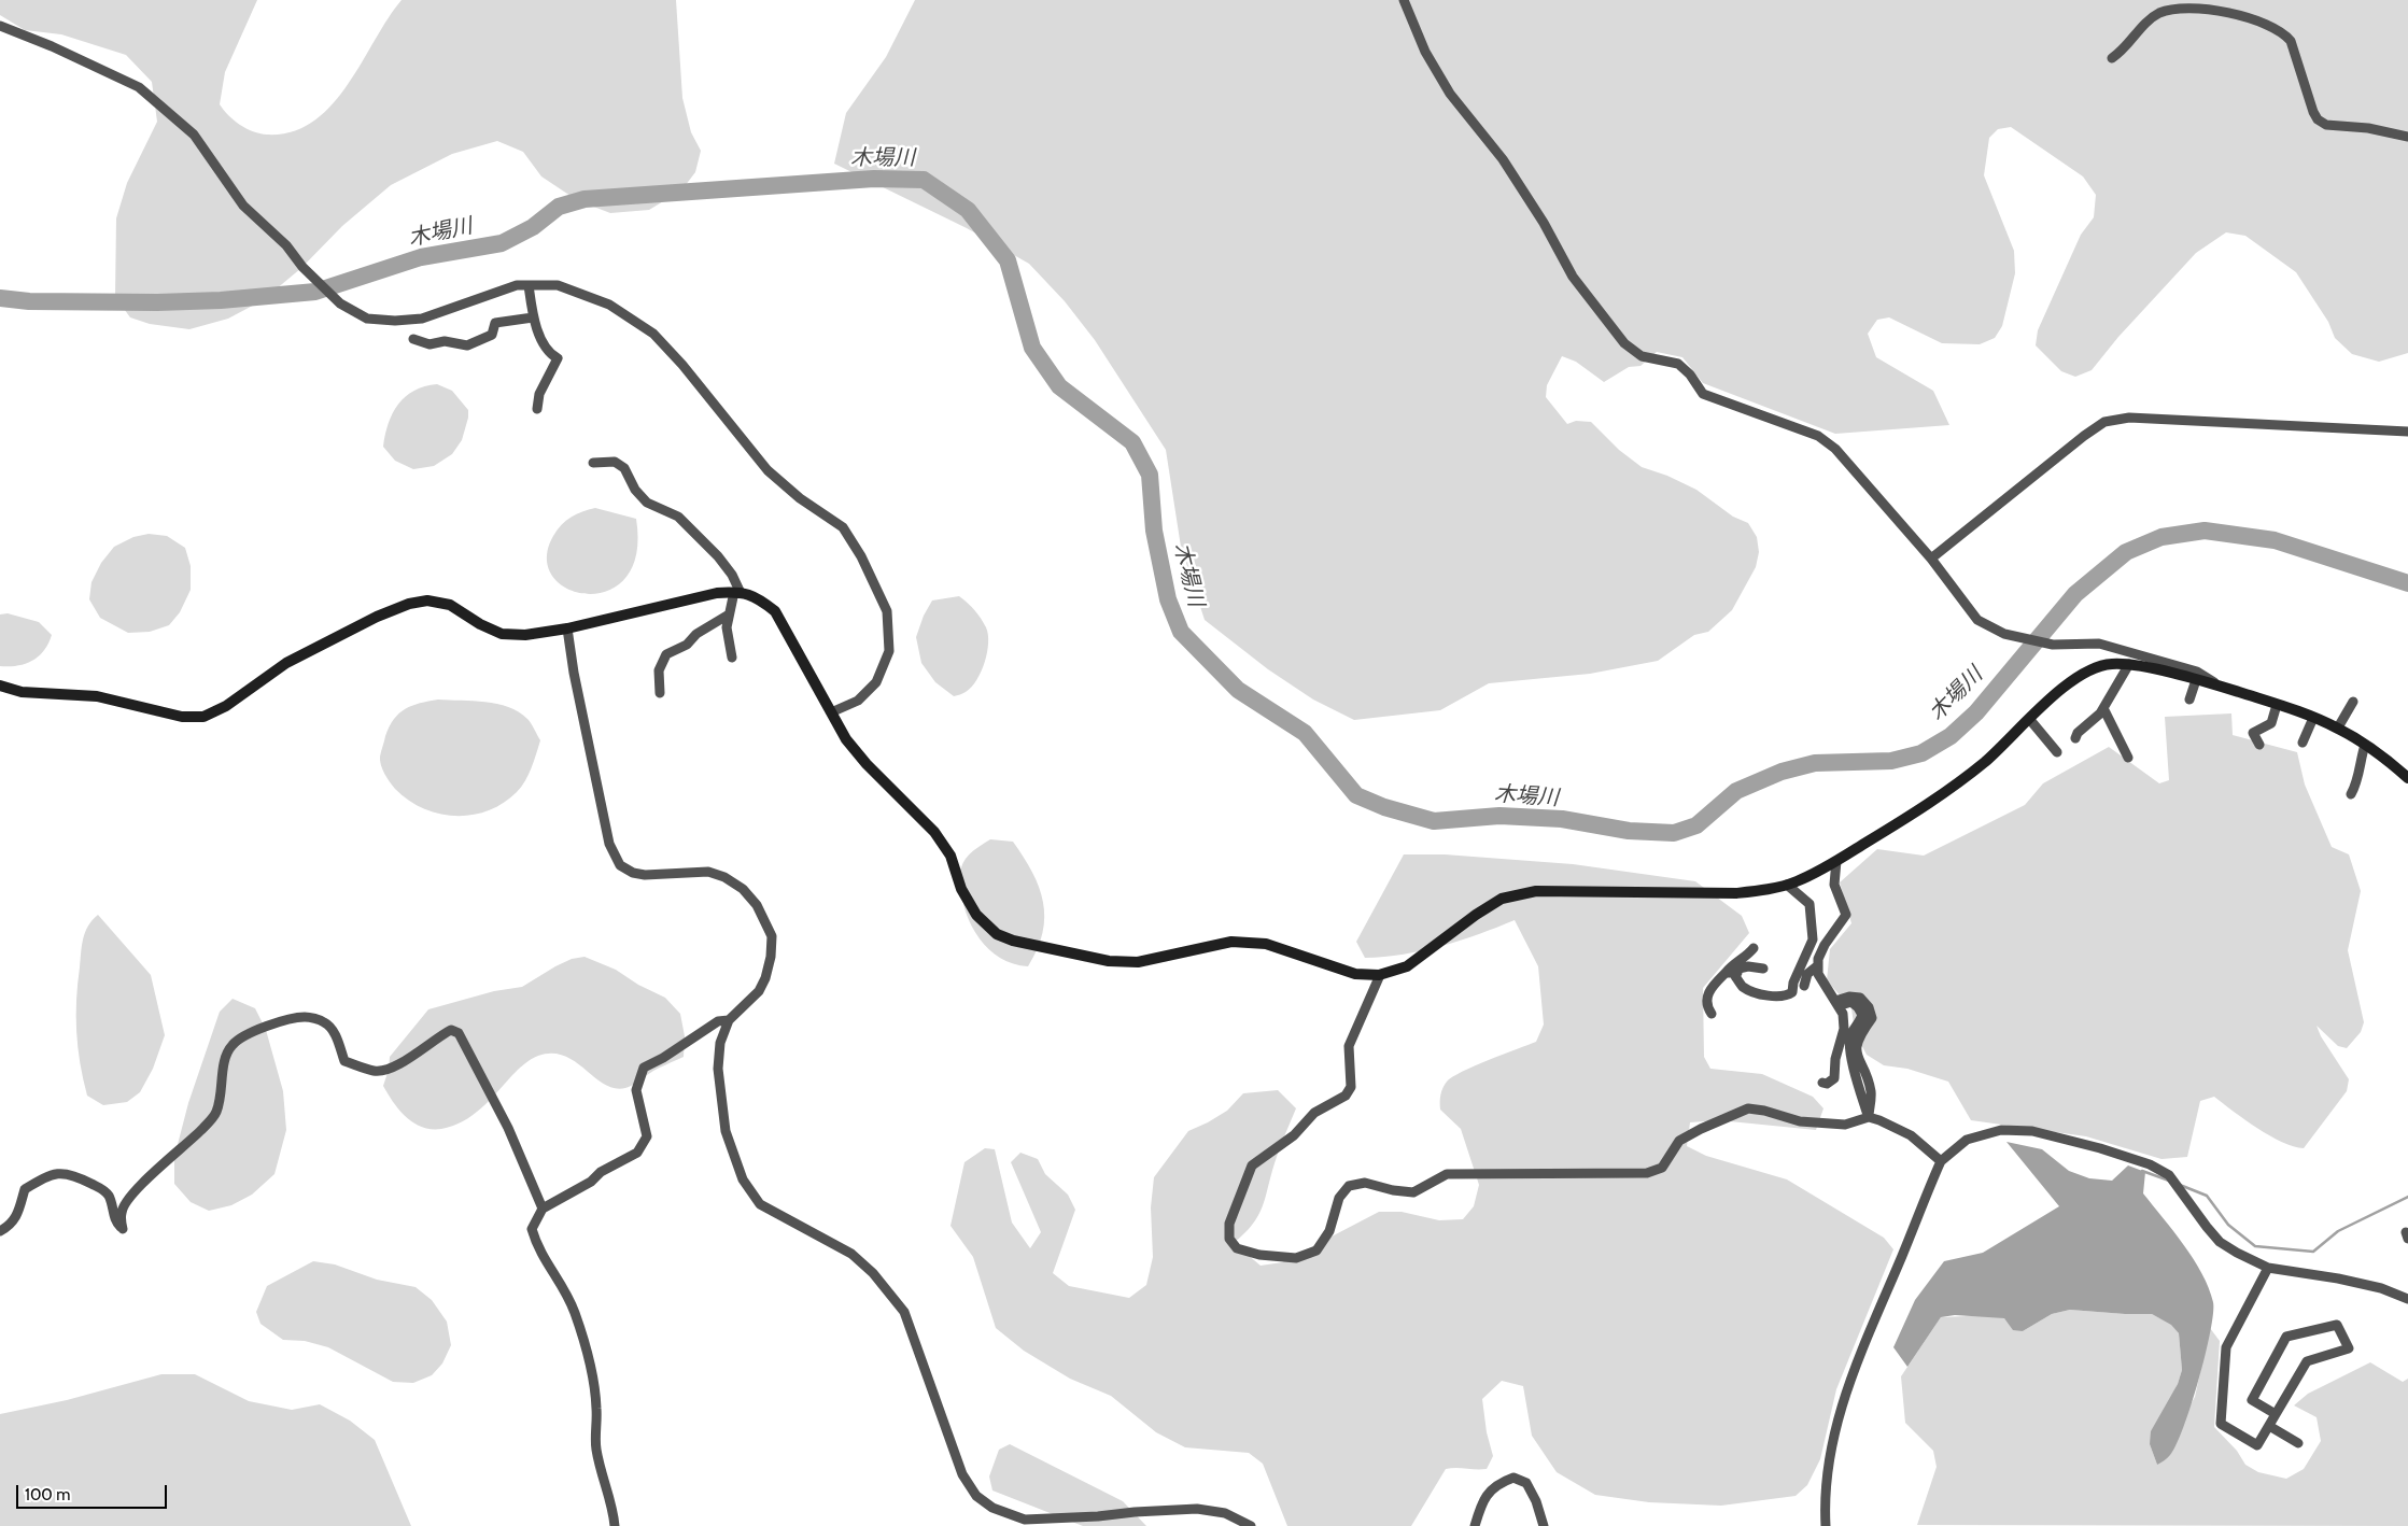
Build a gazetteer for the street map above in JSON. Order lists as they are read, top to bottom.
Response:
{
  "water": ["木場川"],
  "scale_bar": "100 m"
}
